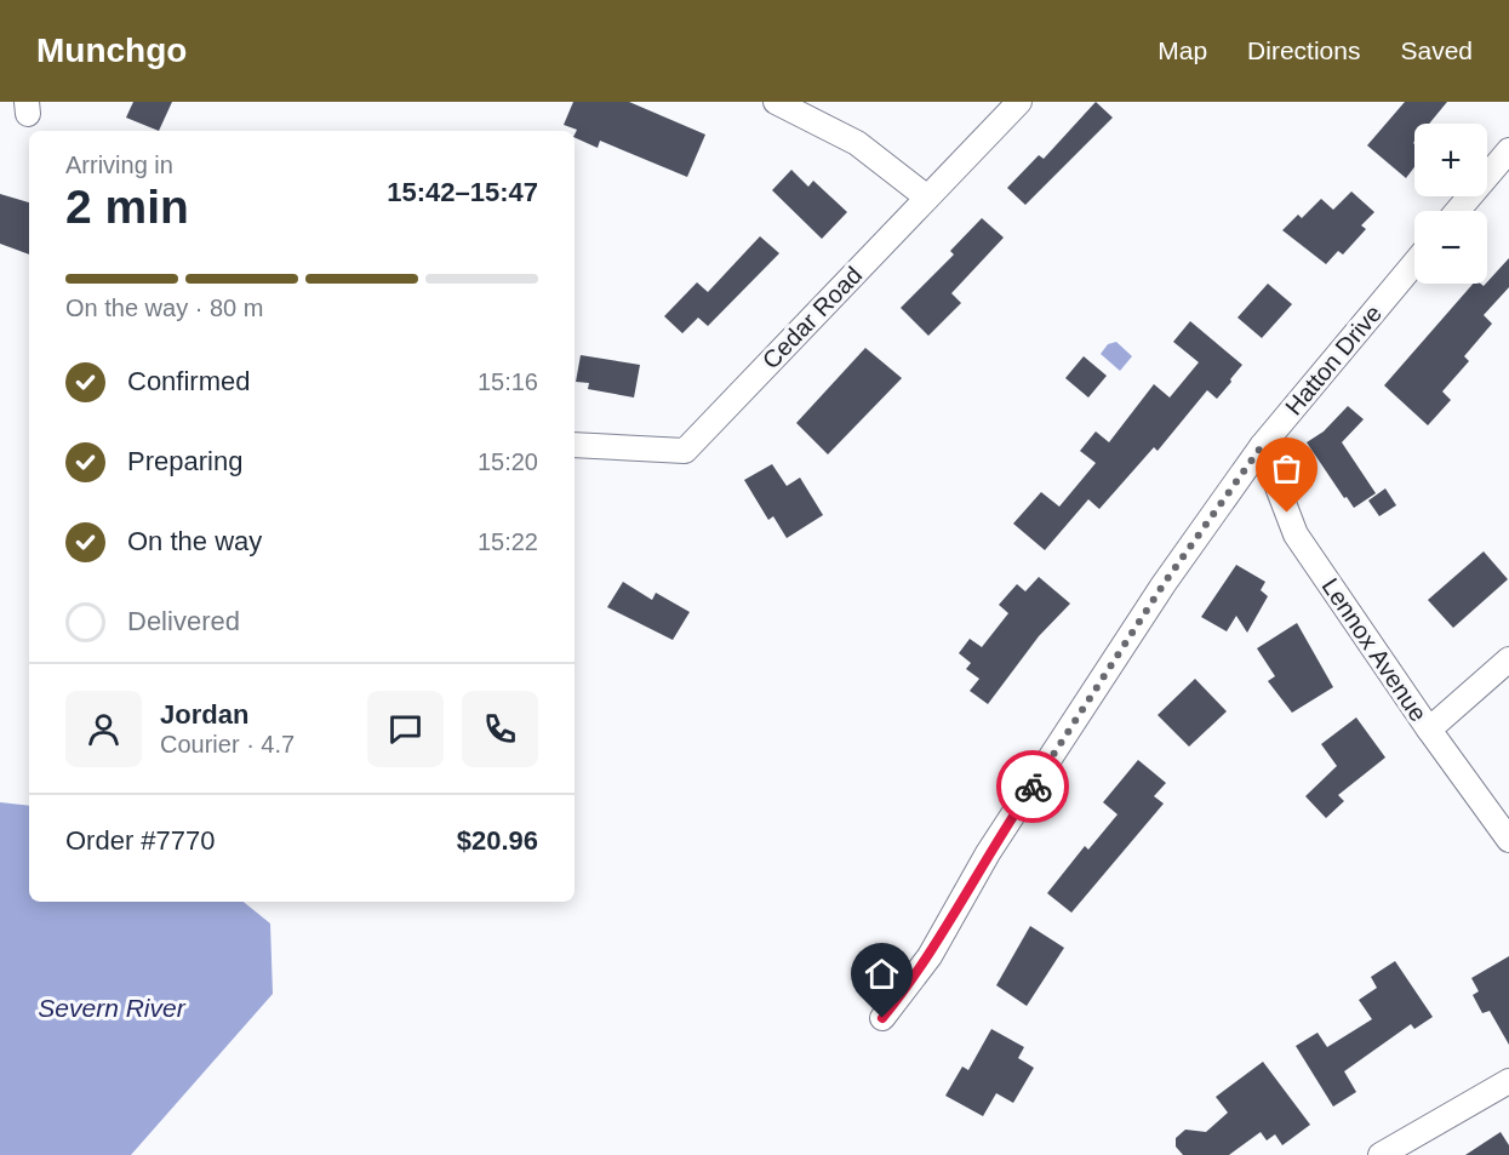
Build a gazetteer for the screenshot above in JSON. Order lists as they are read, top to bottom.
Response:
{
  "streets": {
    "street": ["Cedar Road", "Hatton Drive", "Lennox Avenue"]
  },
  "crossings": [
    ["Hatton Drive", "Lennox Avenue"]
  ],
  "water": ["Severn River"],
  "page": {
    "header": "Munchgo",
    "nav": ["Map", "Directions", "Saved"],
    "map_buttons": ["+", "−"],
    "heading": ["2 min", "Arriving in", "15:42–15:47"],
    "panel": [
      "Jordan",
      "Courier · 4.7",
      "Order #7770",
      "$20.96"
    ],
    "bar": "On the way · 80 m",
    "list": [
      ["Confirmed", "15:16"],
      ["Preparing", "15:20"],
      ["On the way", "15:22"],
      "Delivered"
    ]
  }
}
